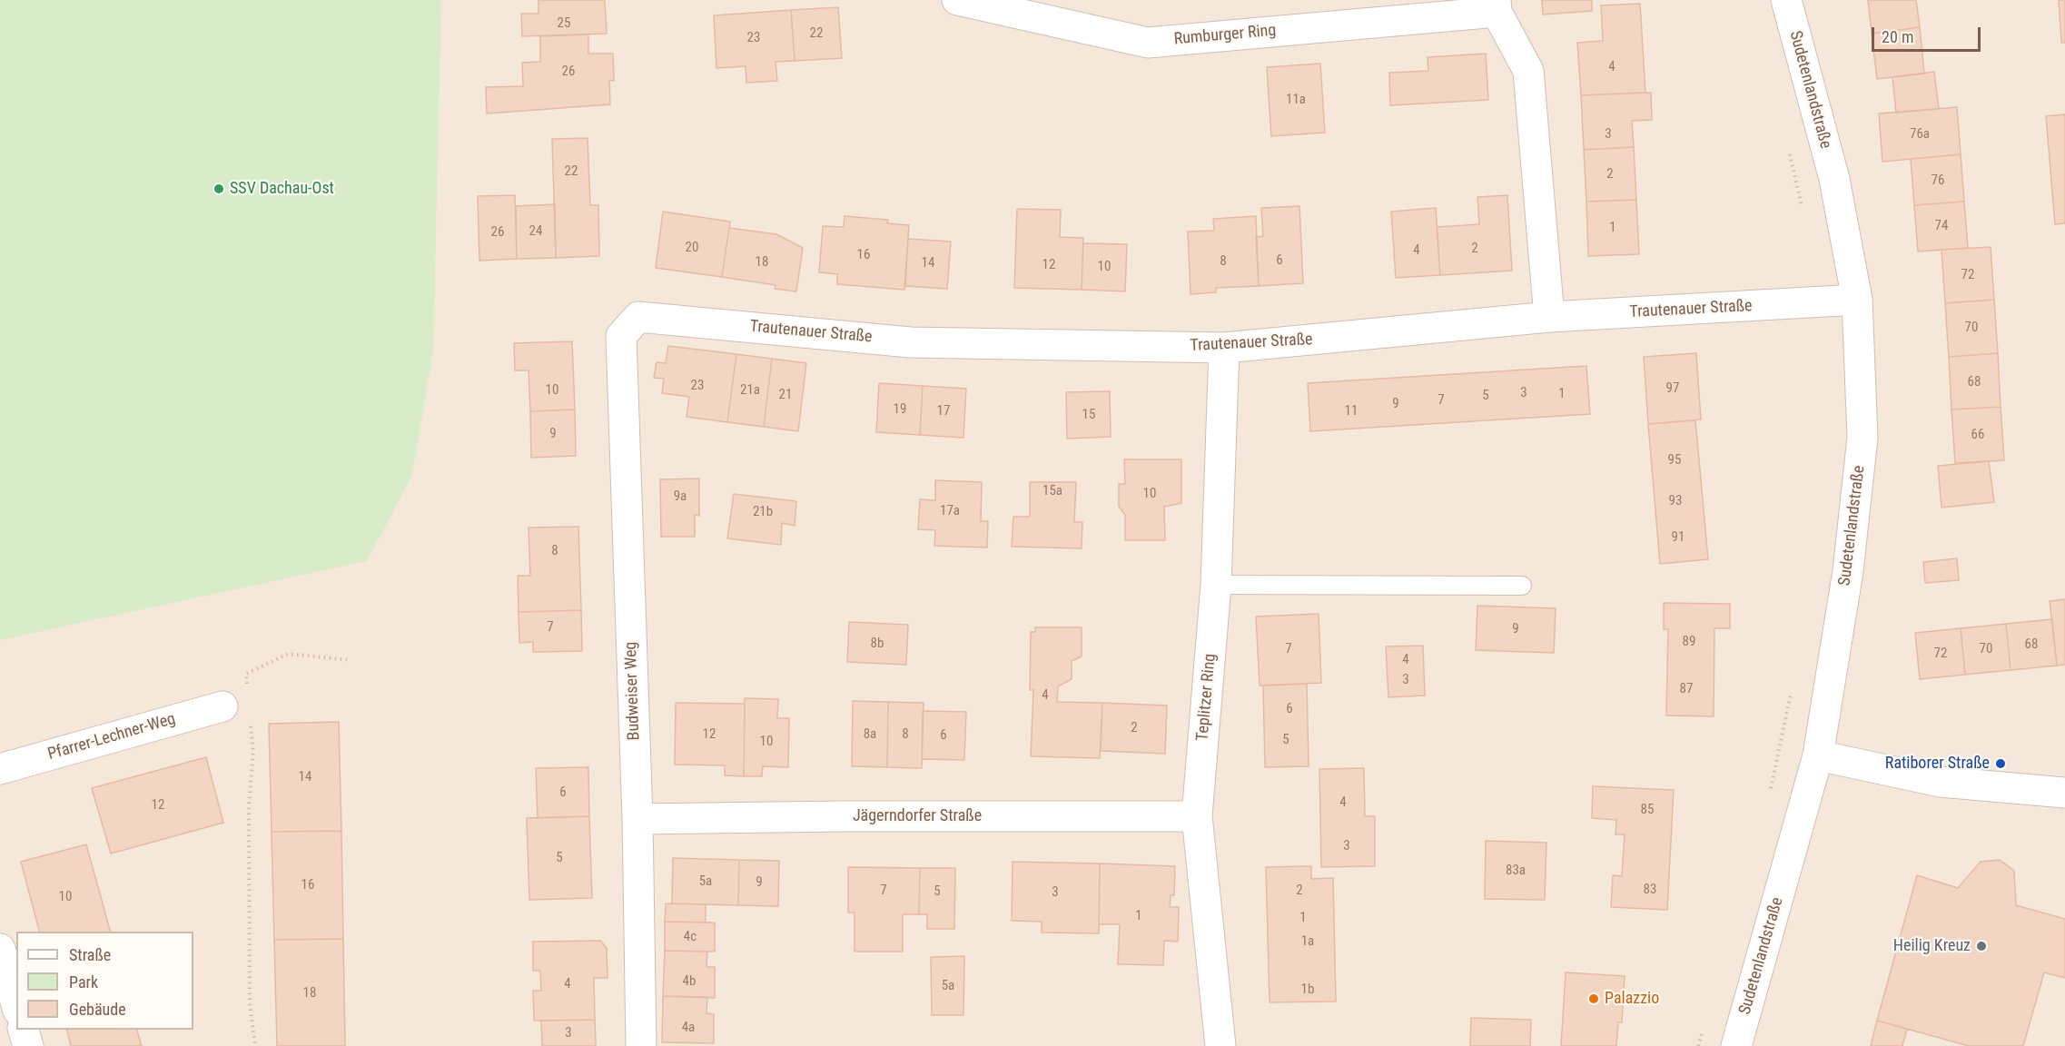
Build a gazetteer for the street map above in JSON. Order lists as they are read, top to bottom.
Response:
{
  "streets": {
    "street": [
      "Rumburger Ring",
      "Sudetenlandstraße",
      "Trautenauer Straße",
      "Budweiser Weg",
      "Teplitzer Ring",
      "Pfarrer-Lechner-Weg",
      "Jägerndorfer Straße"
    ]
  },
  "crossings": [
    ["Rumburger Ring", "Trautenauer Straße"],
    ["Sudetenlandstraße", "Trautenauer Straße"],
    ["Trautenauer Straße", "Budweiser Weg"],
    ["Trautenauer Straße", "Teplitzer Ring"],
    ["Budweiser Weg", "Jägerndorfer Straße"],
    ["Teplitzer Ring", "Jägerndorfer Straße"]
  ],
  "places": [
    "SSV Dachau-Ost",
    "Ratiborer Straße",
    "Heilig Kreuz",
    "Palazzio"
  ],
  "house_numbers": [
    "25",
    "22",
    "23",
    "4",
    "26",
    "11a",
    "3",
    "76a",
    "22",
    "2",
    "76",
    "74",
    "1",
    "24",
    "26",
    "20",
    "2",
    "4",
    "16",
    "6",
    "8",
    "18",
    "14",
    "12",
    "10",
    "72",
    "70",
    "68",
    "23",
    "97",
    "10",
    "21a",
    "3",
    "1",
    "21",
    "5",
    "7",
    "9",
    "19",
    "17",
    "11",
    "15",
    "9",
    "66",
    "95",
    "15a",
    "10",
    "9a",
    "93",
    "17a",
    "21b",
    "91",
    "8",
    "7",
    "9",
    "89",
    "8b",
    "68",
    "7",
    "70",
    "72",
    "4",
    "3",
    "87",
    "4",
    "6",
    "2",
    "12",
    "8a",
    "8",
    "6",
    "5",
    "10",
    "14",
    "6",
    "4",
    "12",
    "85",
    "3",
    "5",
    "83a",
    "5a",
    "9",
    "16",
    "83",
    "7",
    "2",
    "5",
    "3",
    "10",
    "1",
    "1",
    "4c",
    "1a",
    "4b",
    "4",
    "5a",
    "1b",
    "18",
    "4a",
    "3"
  ],
  "legend": ["Straße", "Park", "Gebäude"],
  "scale_bar": "20 m"
}
